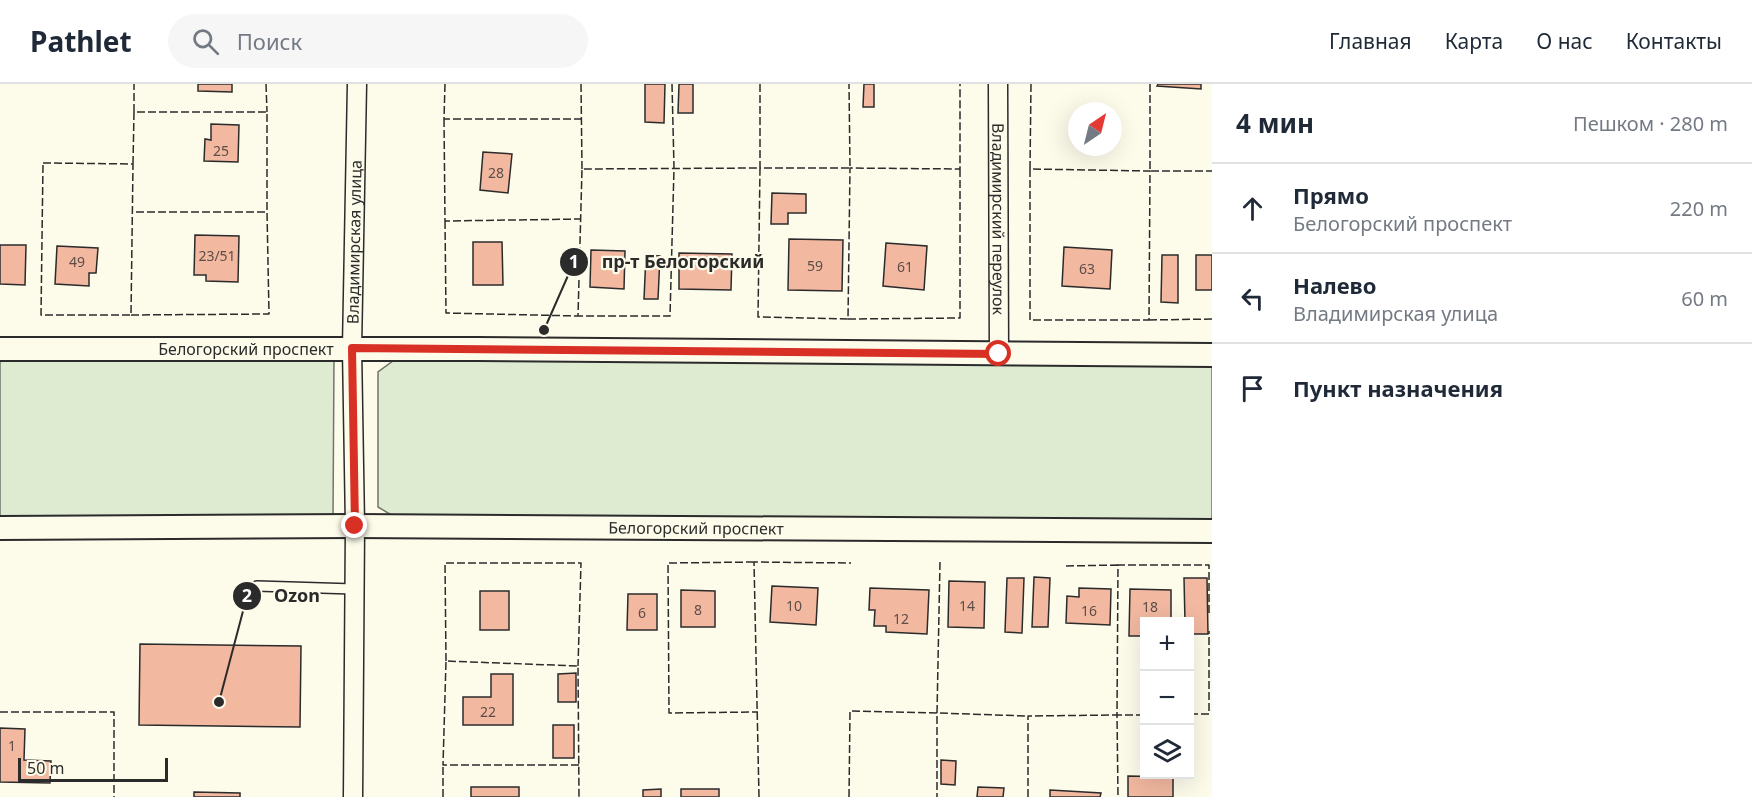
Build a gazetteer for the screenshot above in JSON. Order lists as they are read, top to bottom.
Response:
{
  "streets": {
    "street": ["Владимирский переулок", "Владимирская улица", "Белогорский проспект"]
  },
  "crossings": [
    ["Владимирский переулок", "Белогорский проспект"],
    ["Владимирская улица", "Белогорский проспект"]
  ],
  "places": ["пр-т Белогорский", "Ozon"],
  "house_numbers": [
    "25",
    "28",
    "23/51",
    "49",
    "59",
    "61",
    "63",
    "10",
    "14",
    "18",
    "8",
    "16",
    "6",
    "12",
    "22",
    "1"
  ],
  "scale_bar": "50 m",
  "north": "top right",
  "page": {
    "header": "Pathlet",
    "search": "Поиск",
    "nav": [
      "Главная",
      "Карта",
      "О нас",
      "Контакты"
    ],
    "heading": ["4 мин", "Пешком · 280 m"],
    "list": [
      ["Прямо", "Белогорский проспект", "220 m"],
      ["Налево", "Владимирская улица", "60 m"],
      "Пункт назначения"
    ],
    "map_buttons": ["+", "−"],
    "scale": "50 m"
  }
}
